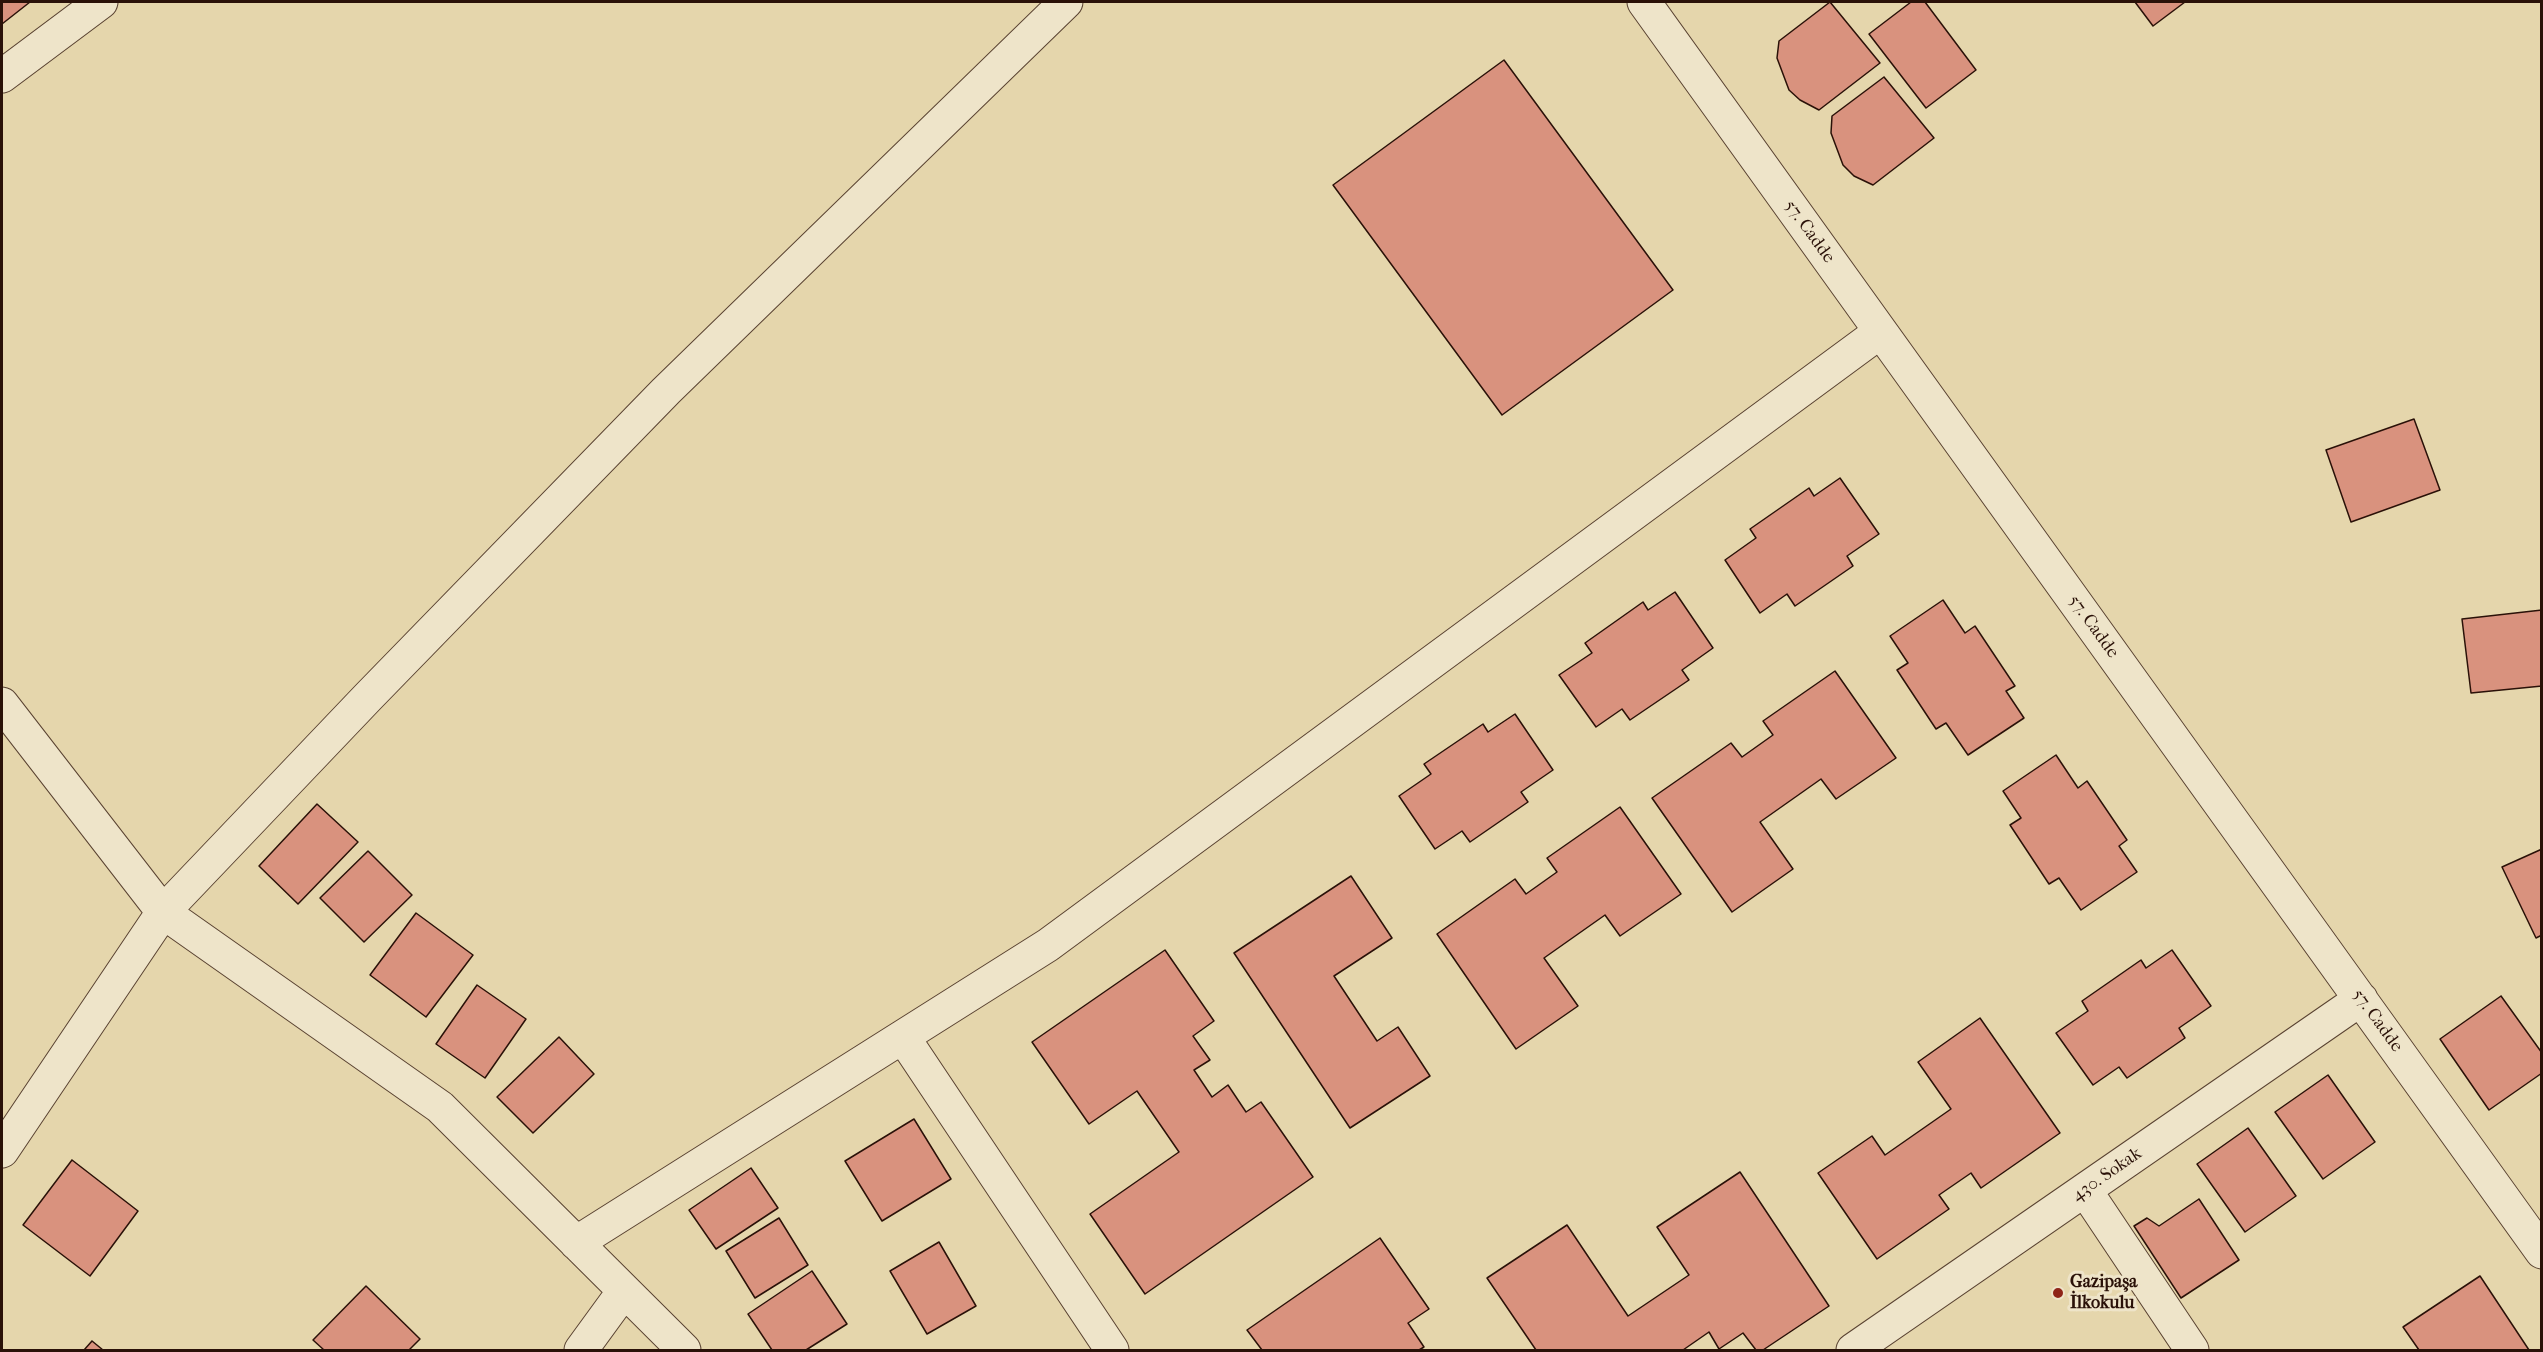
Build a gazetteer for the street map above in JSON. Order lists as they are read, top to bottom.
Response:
{
  "streets": {
    "street": ["57. Cadde", "430. Sokak"]
  },
  "crossings": [
    ["57. Cadde", "430. Sokak"]
  ],
  "places": ["Gazipaşa İlkokulu"]
}
